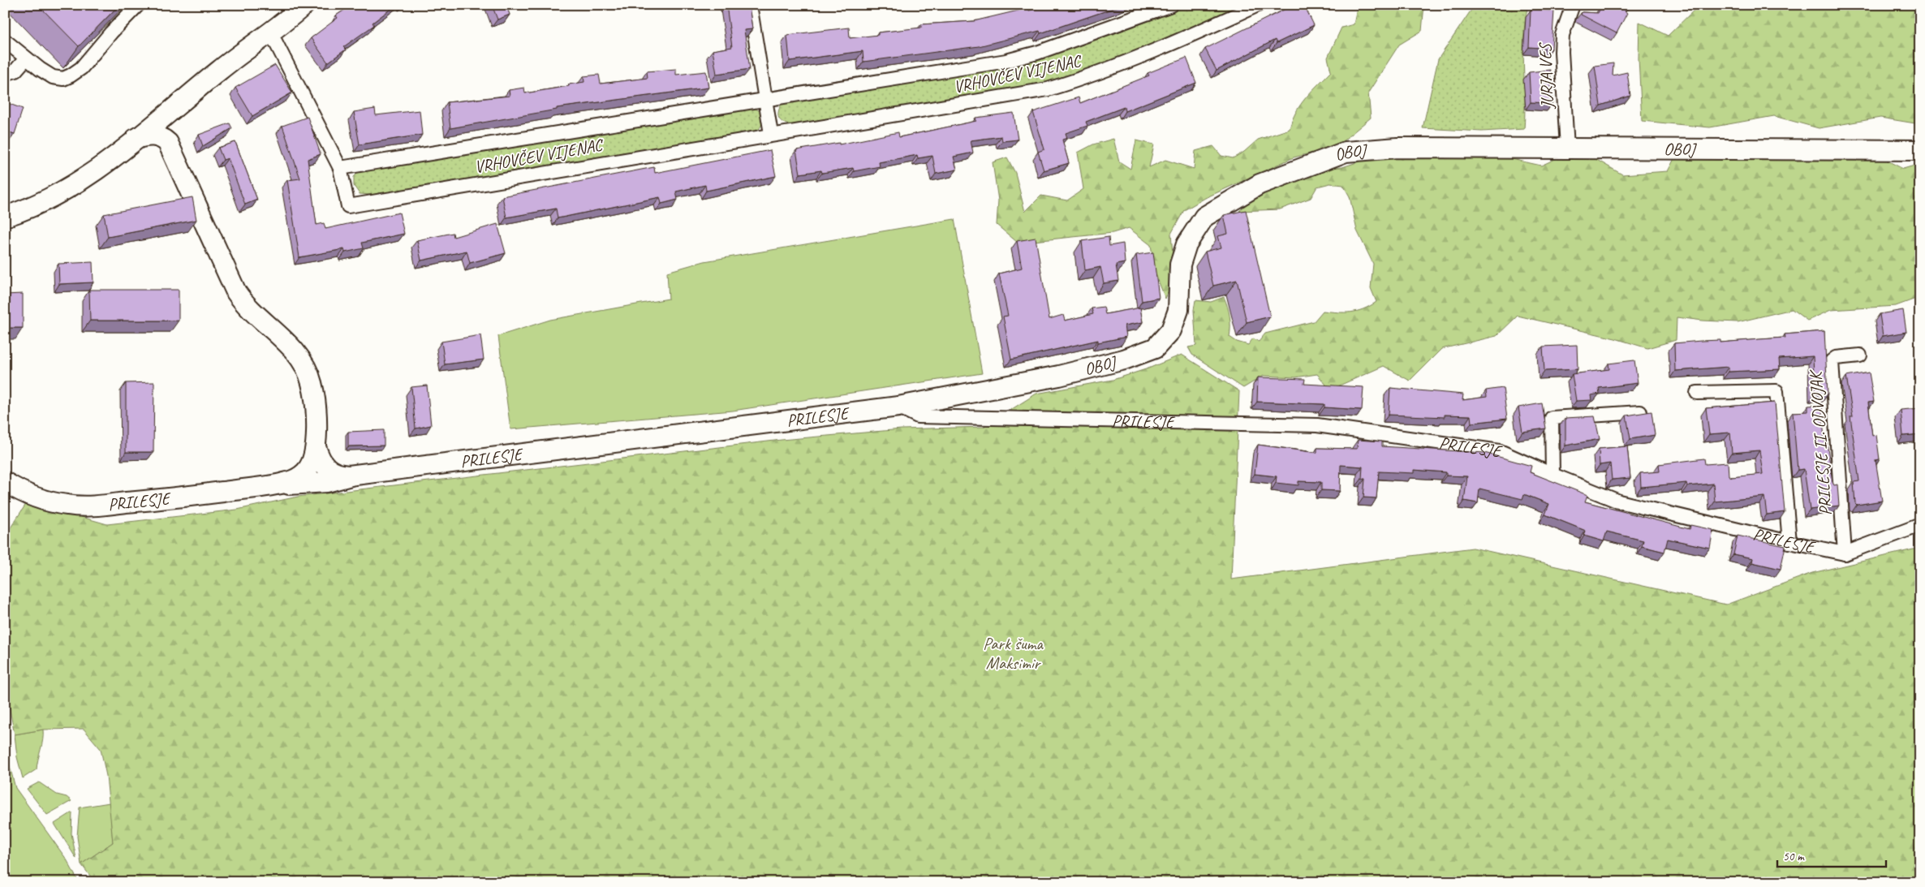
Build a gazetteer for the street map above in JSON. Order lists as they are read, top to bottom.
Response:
{
  "streets": {
    "street": [
      "VRHOVČEV VIJENAC",
      "JURJA VES",
      "OBOJ",
      "PRILESJE",
      "PRILESJE II. ODVOJAK"
    ]
  },
  "crossings": [
    ["JURJA VES", "OBOJ"],
    ["OBOJ", "PRILESJE"],
    ["PRILESJE", "PRILESJE II. ODVOJAK"]
  ],
  "parks": ["Park šuma Maksimir"],
  "scale_bar": "50 m"
}
